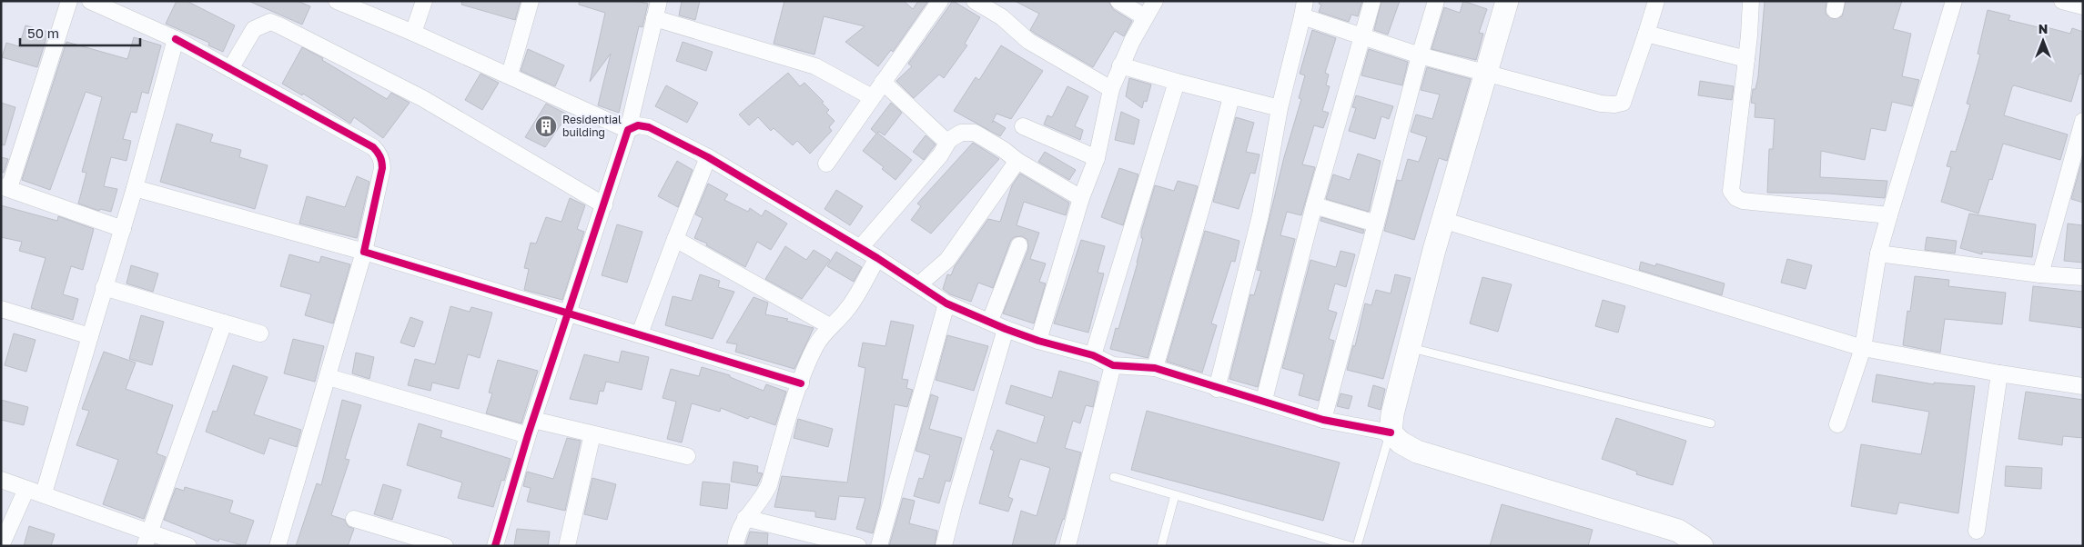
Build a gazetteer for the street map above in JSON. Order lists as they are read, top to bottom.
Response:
{
  "places": {
    "building": ["Residential building"]
  },
  "scale_bar": "50 m",
  "north": "top"
}
